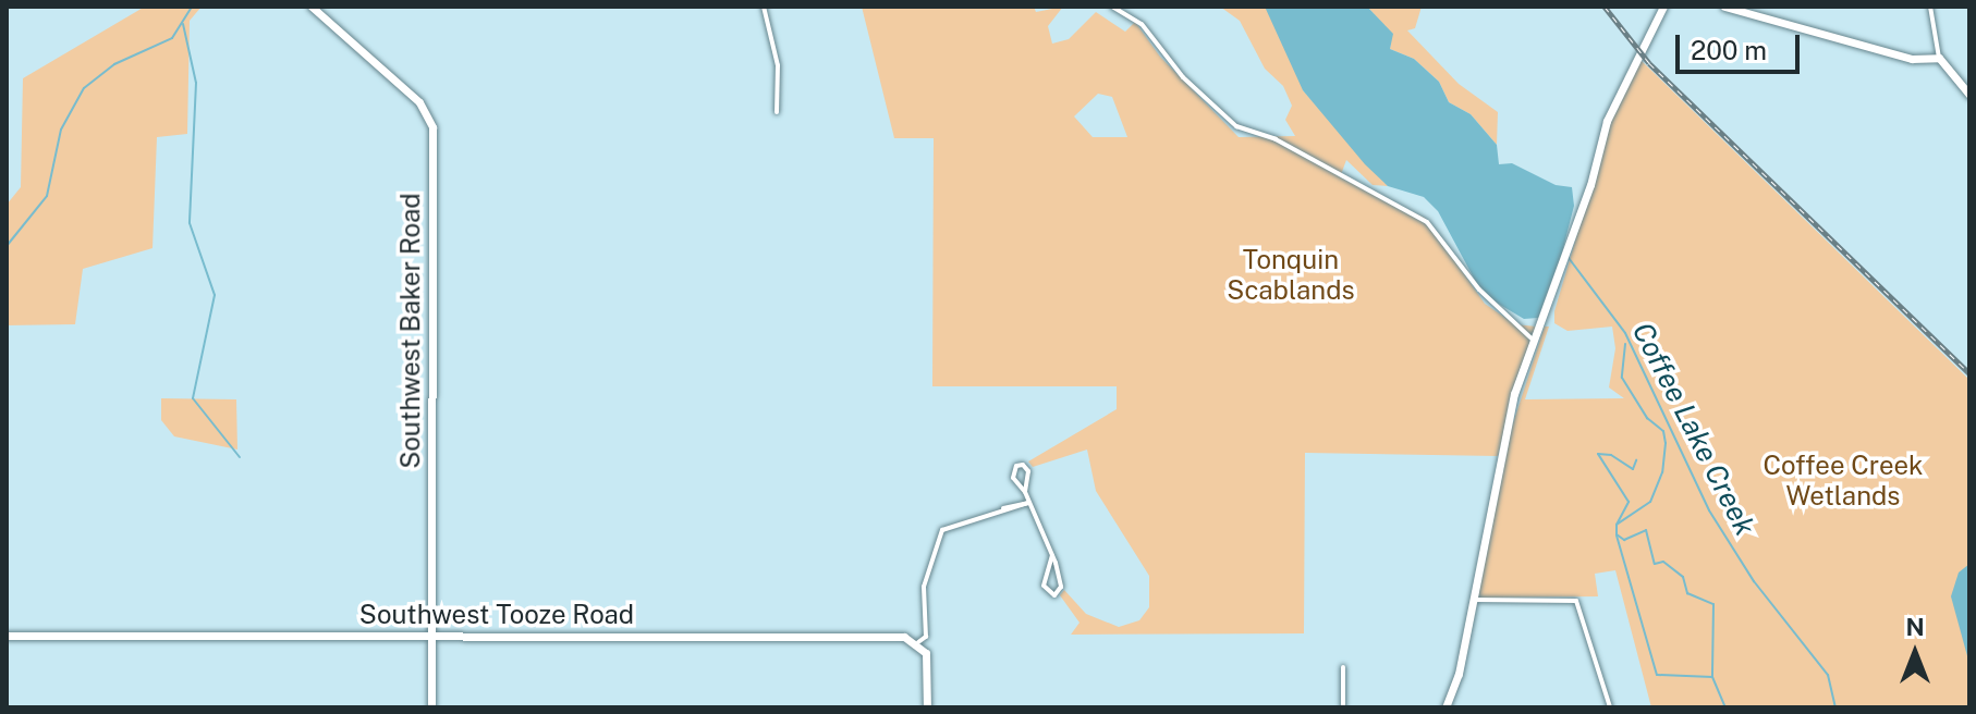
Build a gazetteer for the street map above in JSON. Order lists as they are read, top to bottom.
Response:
{
  "streets": {
    "main road": ["Southwest Baker Road", "Southwest Tooze Road"]
  },
  "crossings": [
    ["Southwest Baker Road", "Southwest Tooze Road"]
  ],
  "water": ["Coffee Lake Creek"],
  "parks": ["Tonquin Scablands", "Coffee Creek Wetlands"],
  "scale_bar": "200 m",
  "north": "top"
}
